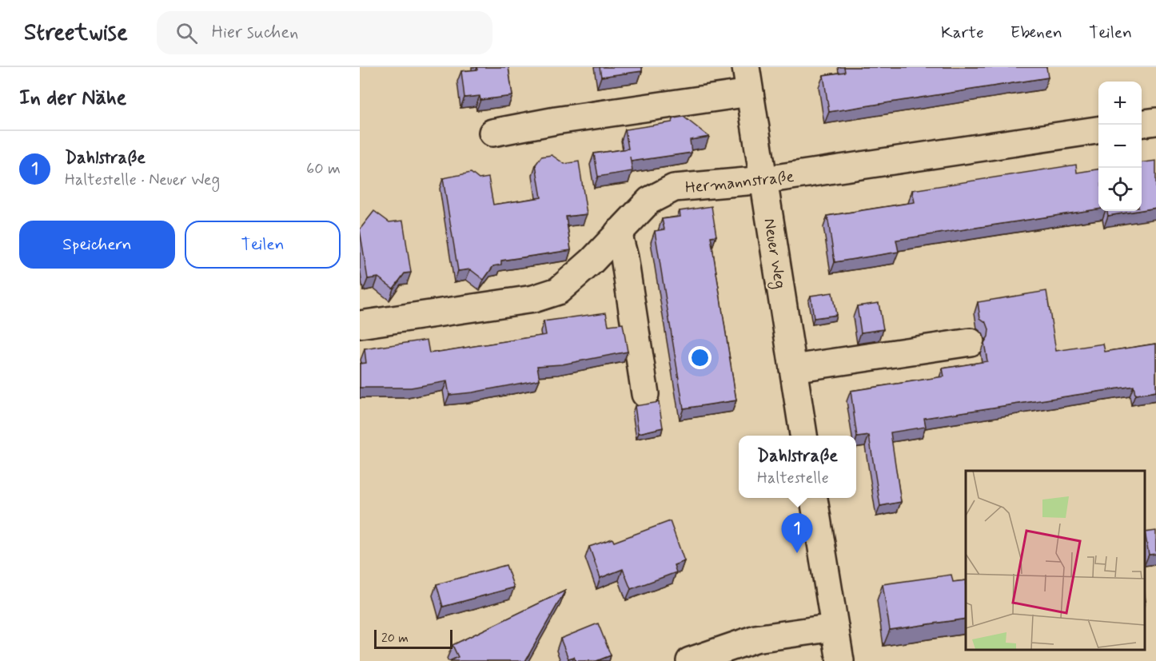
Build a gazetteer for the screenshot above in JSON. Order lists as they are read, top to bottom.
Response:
{
  "streets": {
    "street": ["Hermannstraße", "Neuer Weg"]
  },
  "crossings": [
    ["Hermannstraße", "Neuer Weg"]
  ],
  "scale_bar": "20 m",
  "page": {
    "header": "Streetwise",
    "search": "Hier suchen",
    "nav": ["Karte", "Ebenen", "Teilen"],
    "heading": "In der Nähe",
    "map_buttons": ["+", "−"],
    "list": [
      {
        "mark": "1",
        "name": "Dahlstraße",
        "note": "Haltestelle · Neuer Weg",
        "value": "60 m"
      }
    ],
    "buttons": ["Speichern", "Teilen"],
    "popup": ["Dahlstraße", "Haltestelle"],
    "pins": "1",
    "scale": "20 m"
  }
}
